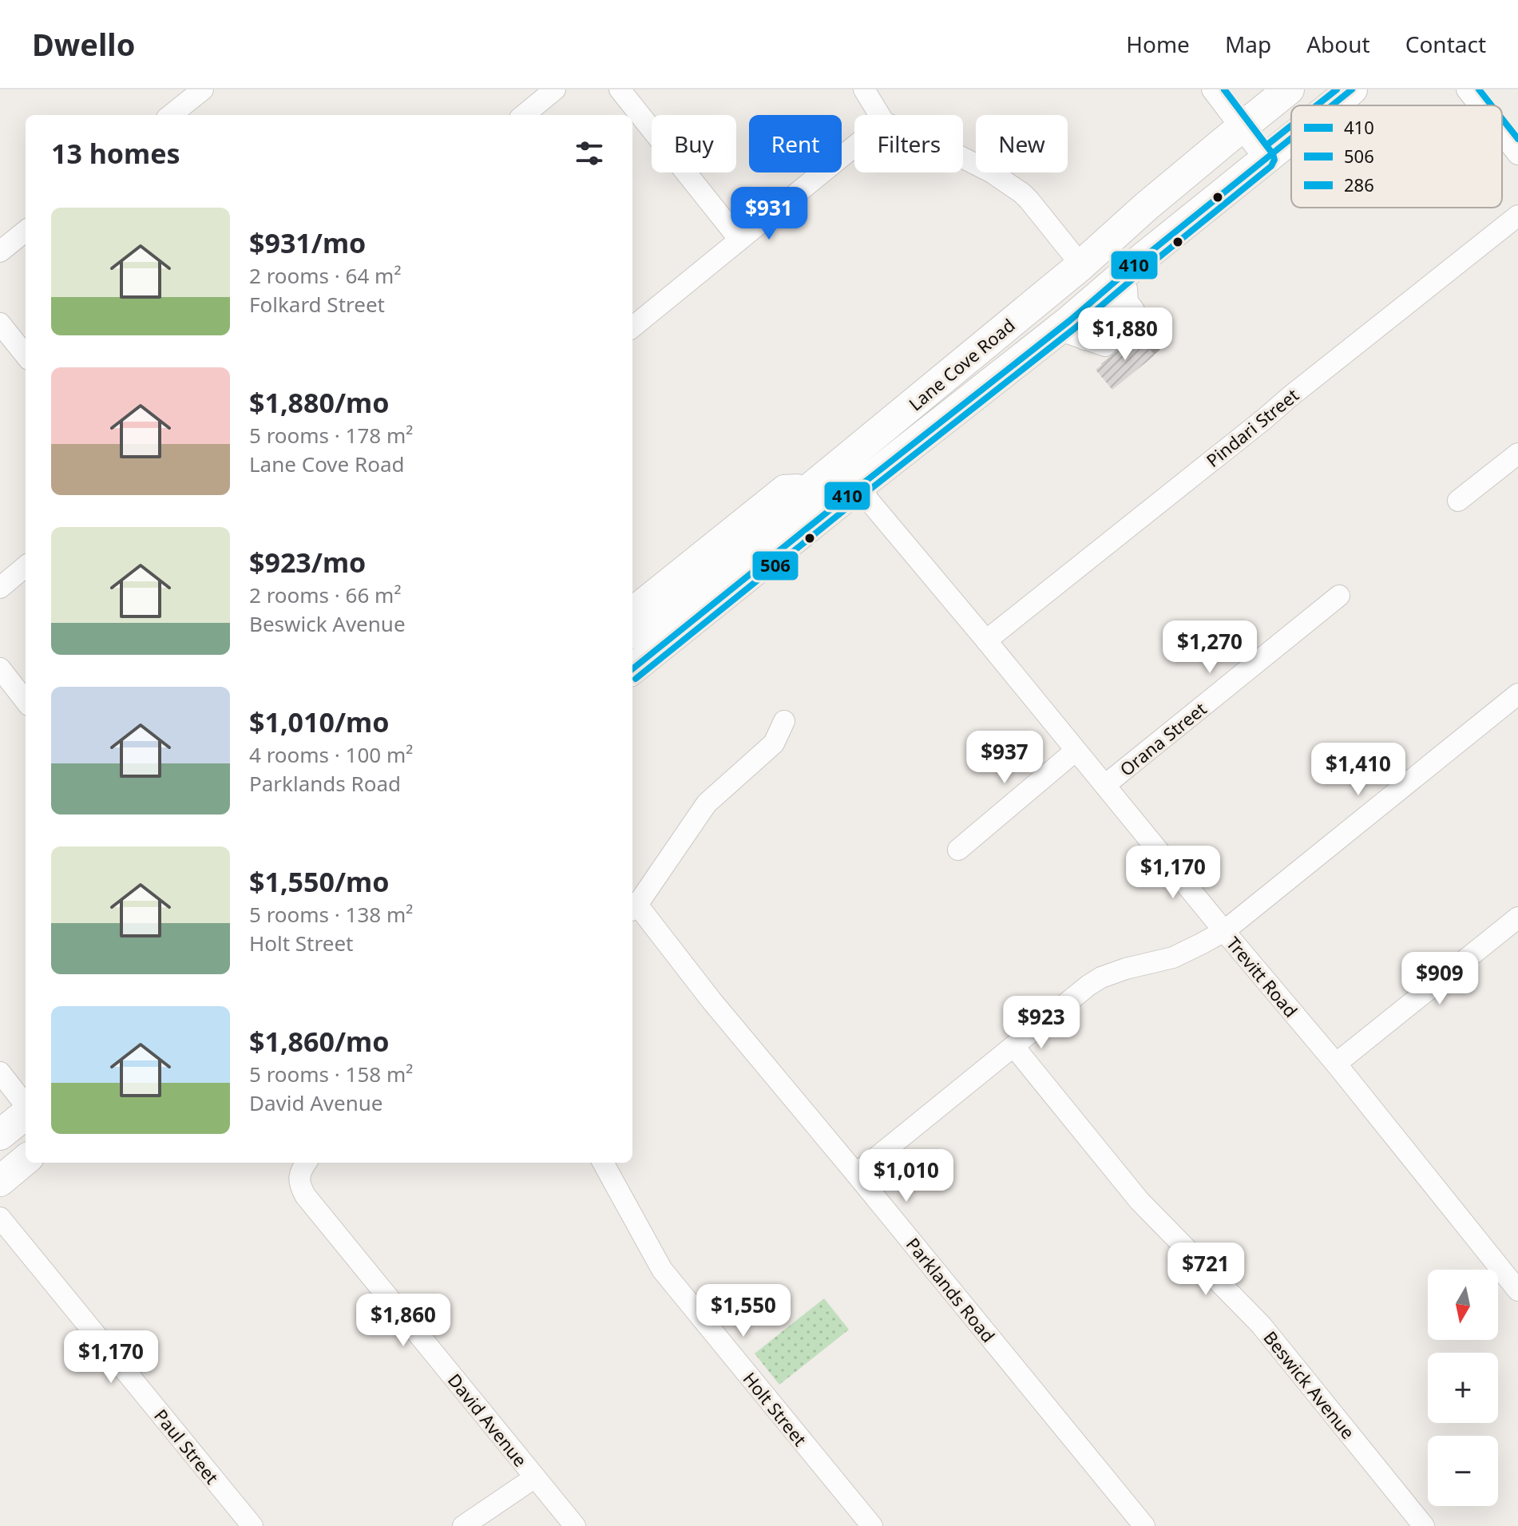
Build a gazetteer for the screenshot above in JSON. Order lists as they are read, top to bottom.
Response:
{
  "streets": {
    "highway": ["Lane Cove Road"],
    "street": [
      "Pindari Street",
      "Orana Street",
      "Trevitt Road",
      "Parklands Road",
      "Beswick Avenue",
      "Holt Street",
      "David Avenue",
      "Paul Street"
    ]
  },
  "crossings": [
    ["Lane Cove Road", "Trevitt Road"],
    ["Pindari Street", "Trevitt Road"],
    ["Orana Street", "Trevitt Road"]
  ],
  "lines": ["transit line 410", "transit line 506", "transit line 286"],
  "legend": ["410", "506", "286"],
  "north": "bottom",
  "page": {
    "header": "Dwello",
    "nav": [
      "Home",
      "Map",
      "About",
      "Contact"
    ],
    "chip": [
      "Buy",
      "Rent",
      "Filters",
      "New"
    ],
    "heading": "13 homes",
    "price": [
      "$931",
      "$1,880",
      "$1,270",
      "$937",
      "$1,410",
      "$1,170",
      "$909",
      "$923",
      "$1,010",
      "$721",
      "$1,550",
      "$1,860",
      "$1,170"
    ],
    "list": [
      {
        "name": "$931/mo",
        "note": "2 rooms · 64 m² · Folkard Street"
      },
      {
        "name": "$1,880/mo",
        "note": "5 rooms · 178 m² · Lane Cove Road"
      },
      {
        "name": "$923/mo",
        "note": "2 rooms · 66 m² · Beswick Avenue"
      },
      {
        "name": "$1,010/mo",
        "note": "4 rooms · 100 m² · Parklands Road"
      },
      {
        "name": "$1,550/mo",
        "note": "5 rooms · 138 m² · Holt Street"
      },
      {
        "name": "$1,860/mo",
        "note": "5 rooms · 158 m² · David Avenue"
      }
    ],
    "map_buttons": ["+", "−"]
  }
}
